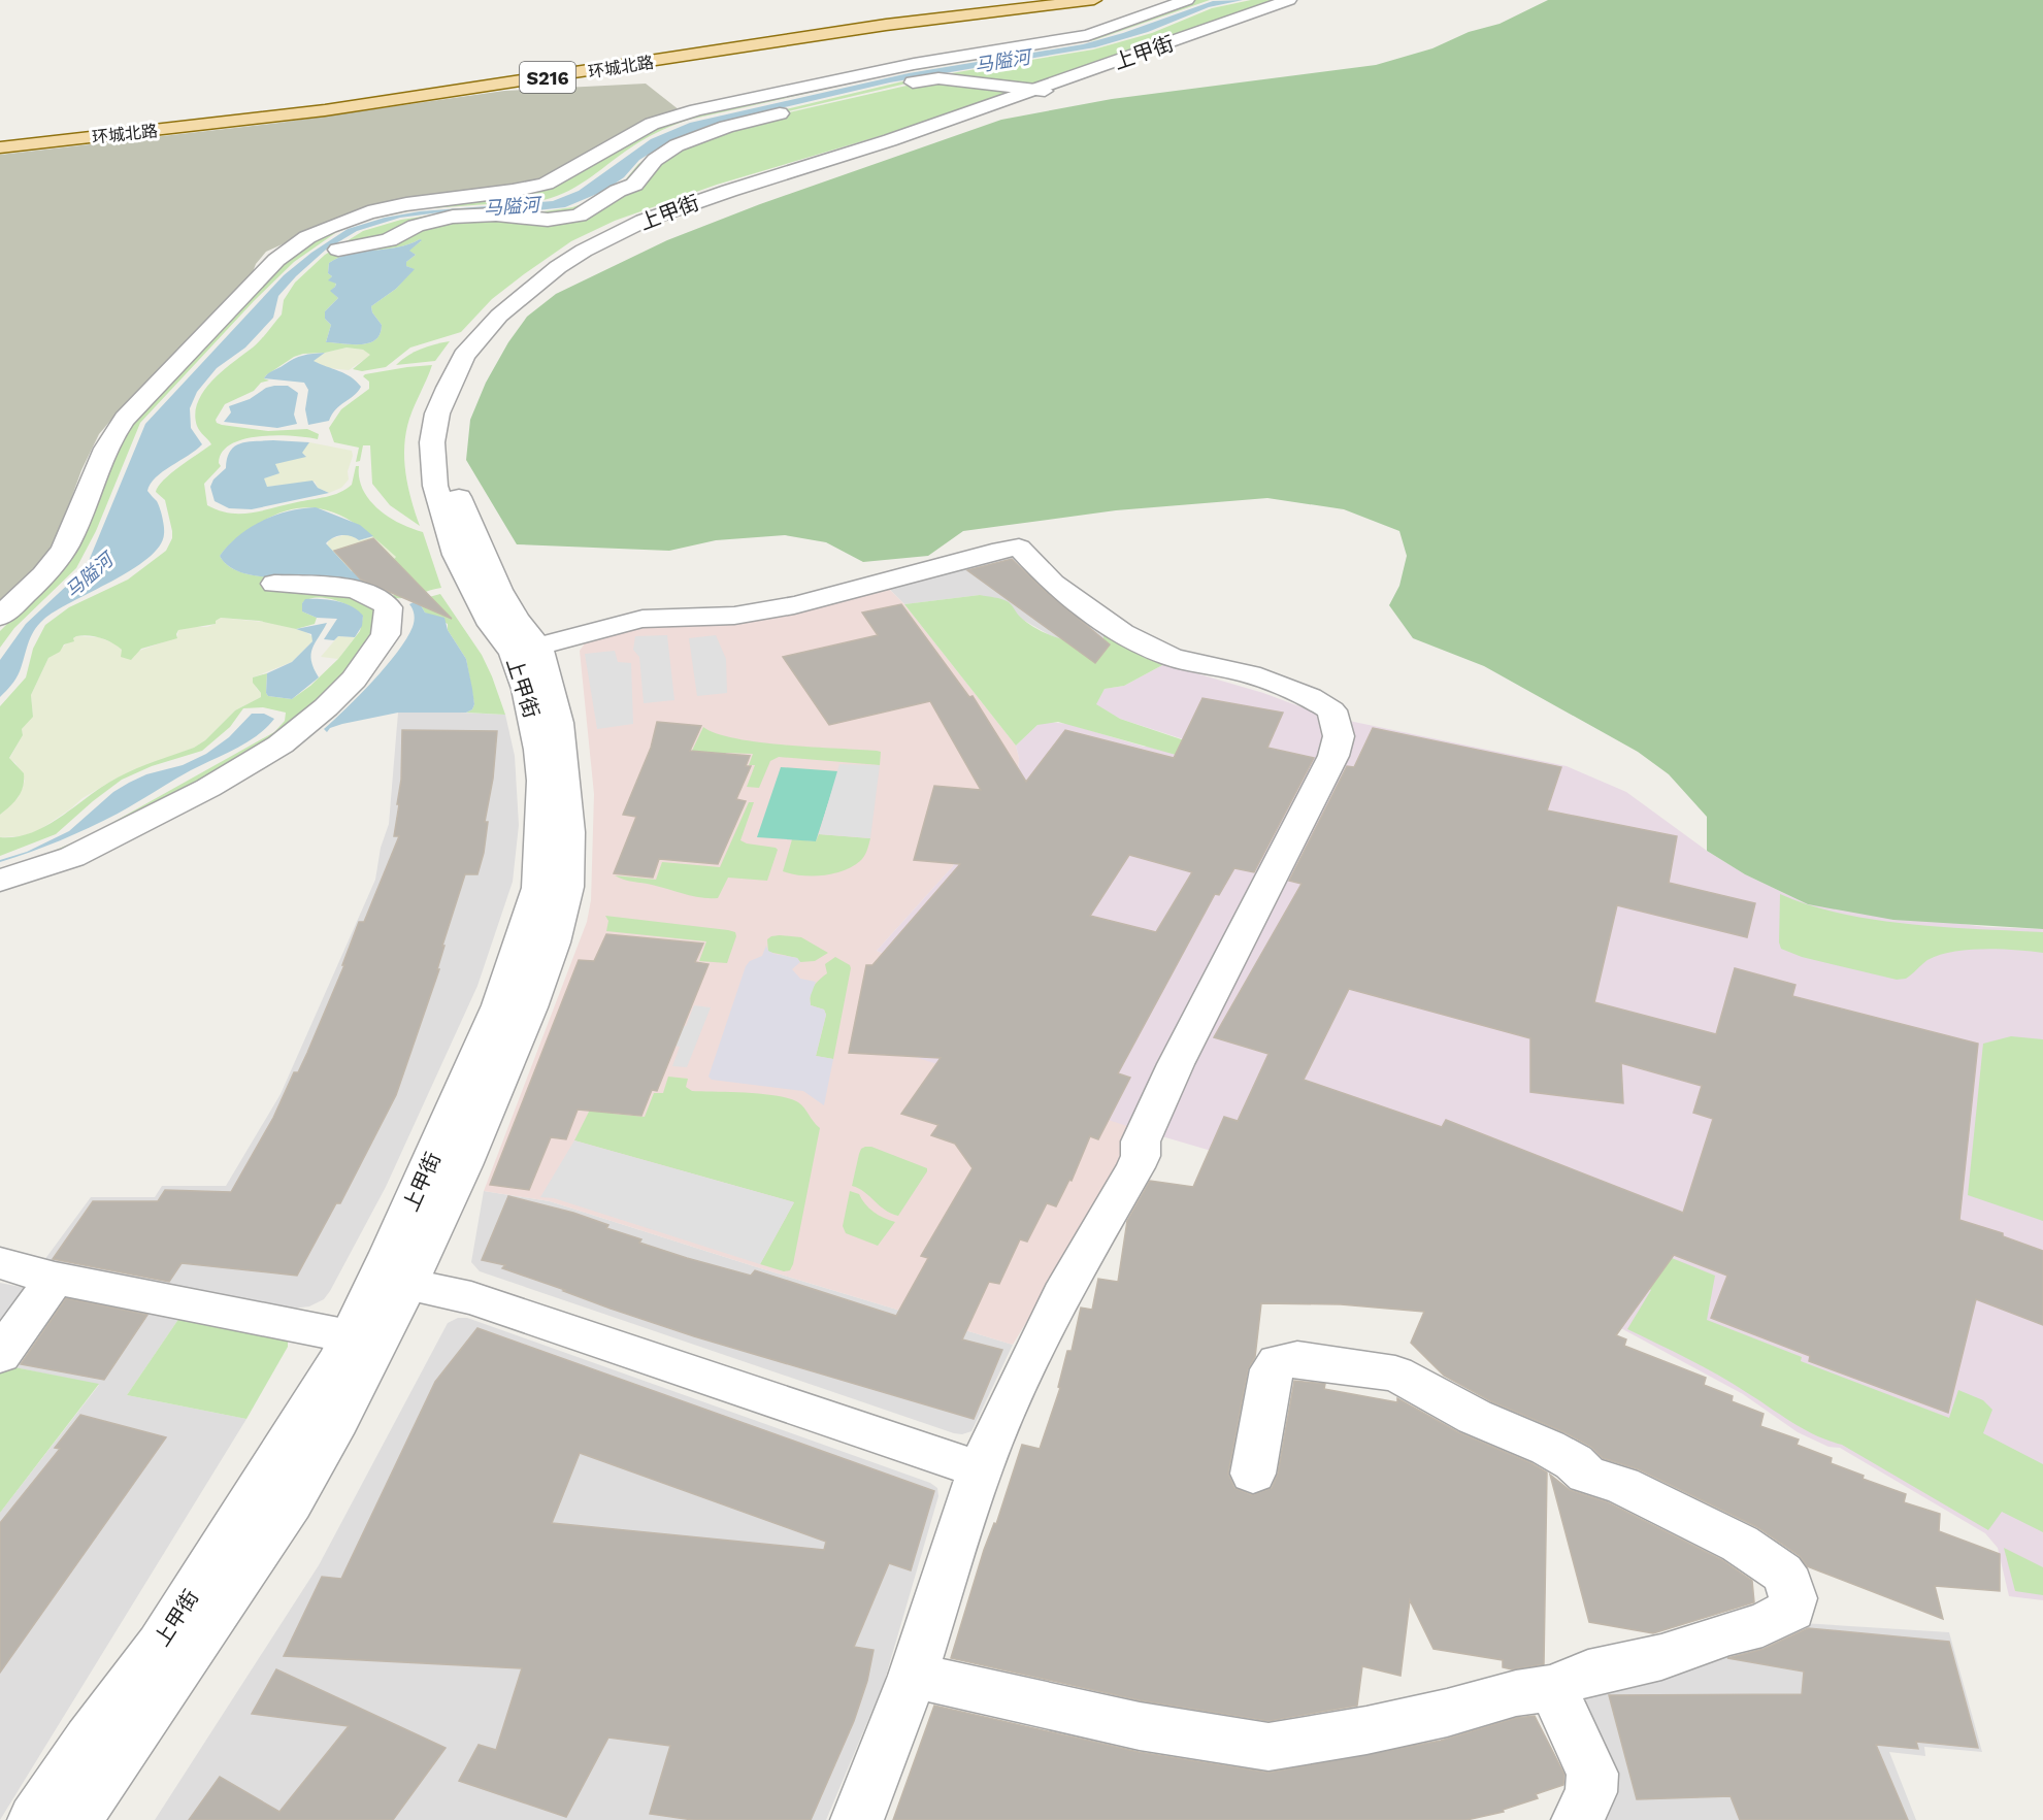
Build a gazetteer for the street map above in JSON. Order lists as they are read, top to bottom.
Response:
{
  "streets": {
    "main road": ["环城北路", "S216"],
    "street": ["上甲街"]
  },
  "water": ["马隘河"]
}
